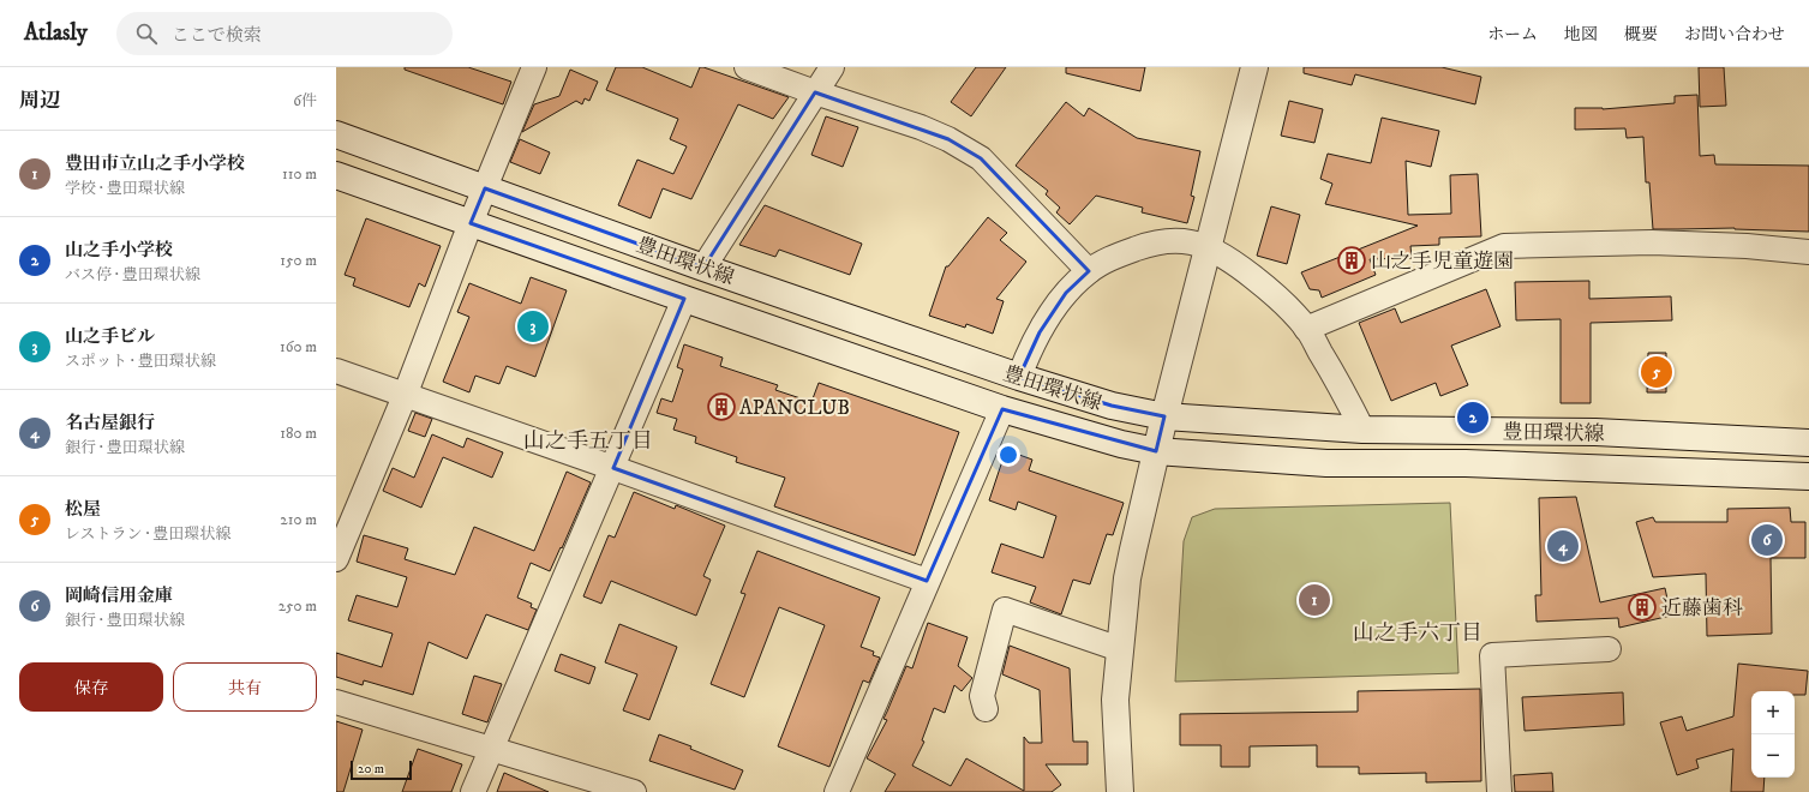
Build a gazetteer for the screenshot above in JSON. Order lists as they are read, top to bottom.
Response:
{
  "streets": {
    "main road": ["豊田環状線"]
  },
  "districts": ["山之手五丁目", "山之手六丁目"],
  "places": {
    "building": ["山之手児童遊園", "APANCLUB", "近藤歯科"]
  },
  "scale_bar": "20 m",
  "page": {
    "header": "Atlasly",
    "search": "ここで検索",
    "nav": [
      "ホーム",
      "地図",
      "概要",
      "お問い合わせ"
    ],
    "heading": ["周辺", "6件"],
    "list": [
      {
        "mark": "1",
        "name": "豊田市立山之手小学校",
        "note": "学校 · 豊田環状線",
        "value": "110 m"
      },
      {
        "mark": "2",
        "name": "山之手小学校",
        "note": "バス停 · 豊田環状線",
        "value": "150 m"
      },
      {
        "mark": "3",
        "name": "山之手ビル",
        "note": "スポット · 豊田環状線",
        "value": "160 m"
      },
      {
        "mark": "4",
        "name": "名古屋銀行",
        "note": "銀行 · 豊田環状線",
        "value": "180 m"
      },
      {
        "mark": "5",
        "name": "松屋",
        "note": "レストラン · 豊田環状線",
        "value": "210 m"
      },
      {
        "mark": "6",
        "name": "岡崎信用金庫",
        "note": "銀行 · 豊田環状線",
        "value": "250 m"
      }
    ],
    "pins": [
      "3",
      "5",
      "2",
      "6",
      "4",
      "1"
    ],
    "buttons": ["保存", "共有"],
    "map_buttons": ["+", "−"],
    "scale": "20 m"
  }
}
